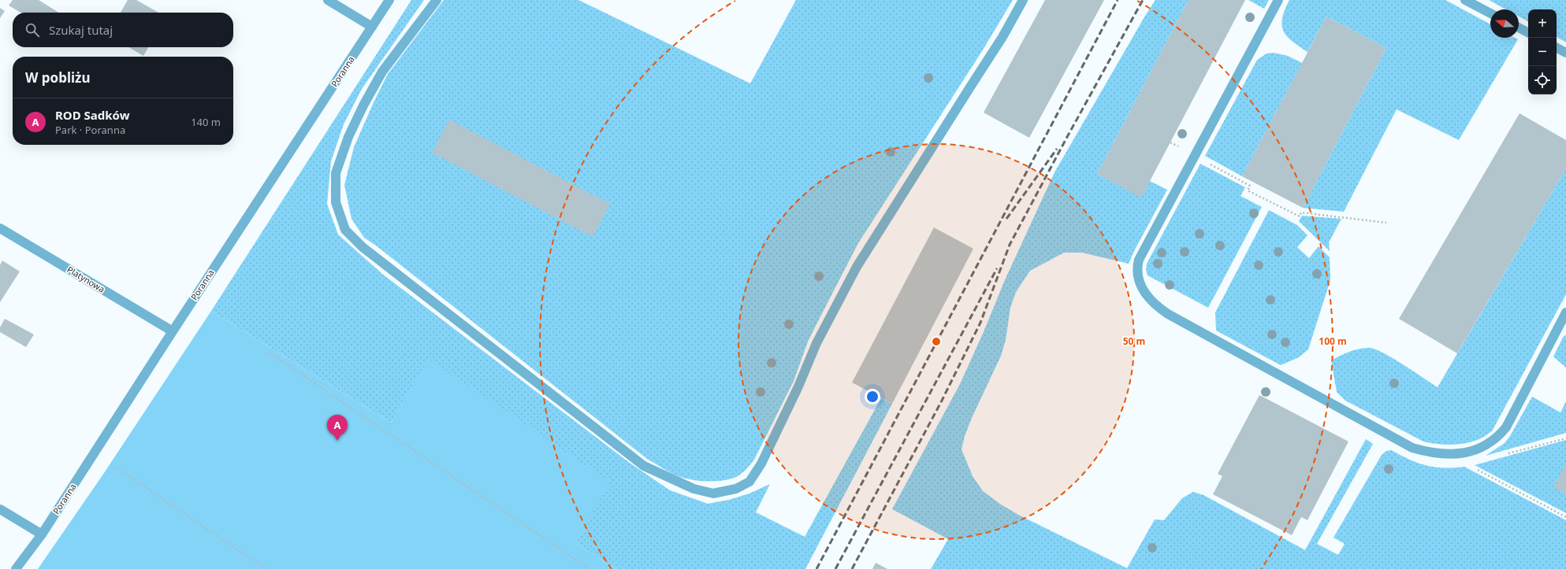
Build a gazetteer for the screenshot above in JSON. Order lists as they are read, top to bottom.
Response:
{
  "streets": {
    "street": ["Poranna", "Platynowa"]
  },
  "crossings": [
    ["Poranna", "Platynowa"]
  ],
  "north": "left",
  "page": {
    "map_buttons": ["+", "−"],
    "search": "Szukaj tutaj",
    "heading": "W pobliżu",
    "list": [
      {
        "mark": "A",
        "name": "ROD Sadków",
        "note": "Park · Poranna",
        "value": "140 m"
      }
    ],
    "pins": "A"
  },
  "rings": ["50 m", "100 m"]
}
